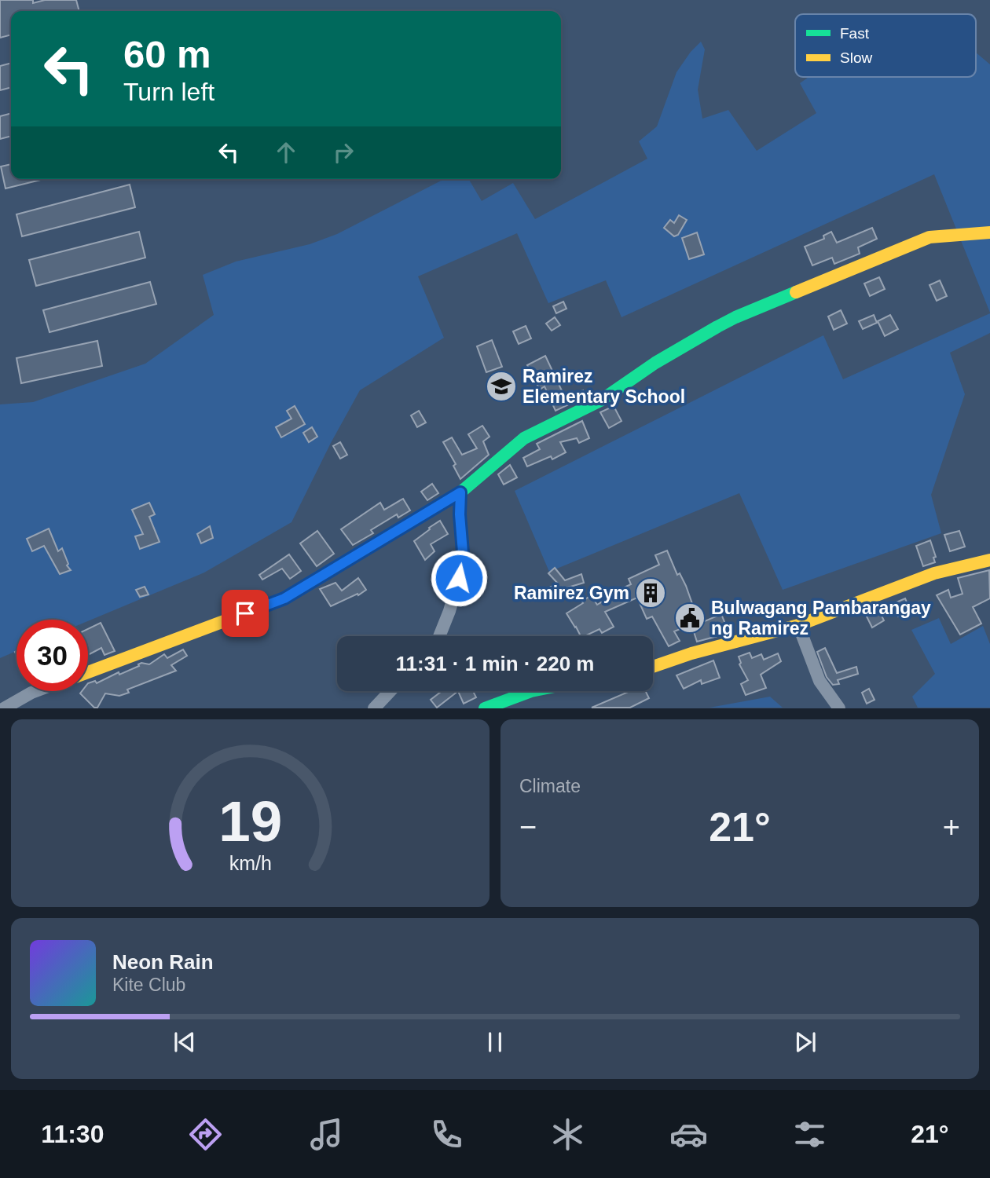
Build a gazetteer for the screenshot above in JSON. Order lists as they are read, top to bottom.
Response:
{
  "places": {
    "school or university": ["Ramirez Elementary School"],
    "building": ["Ramirez Gym"],
    "public building": ["Bulwagang Pambarangay ng Ramirez"]
  },
  "legend": ["Fast", "Slow"],
  "page": {
    "turn": ["60 m", "Turn left"],
    "limit": "30",
    "trip": "11:31 · 1 min · 220 m",
    "tile": "Climate",
    "heat": ["−", "21°", "+"],
    "song": ["Neon Rain", "Kite Club"],
    "tabs": ["11:30", "21°"],
    "gauge": ["19", "km/h"]
  }
}
